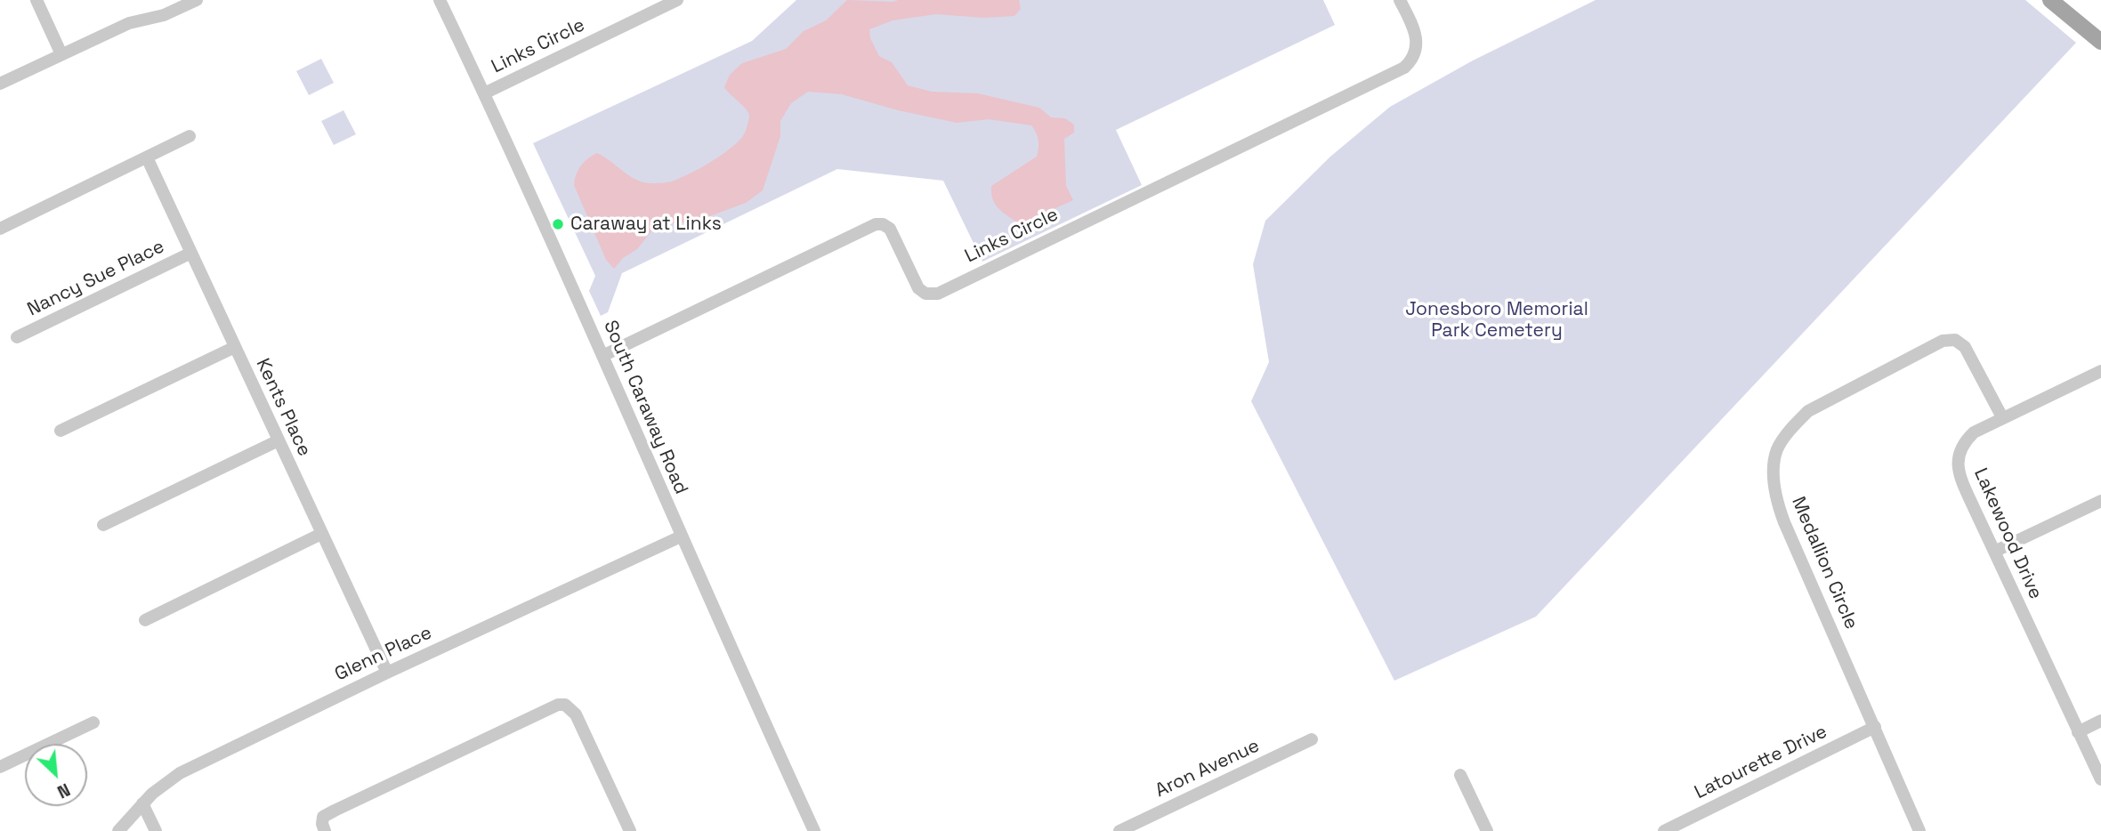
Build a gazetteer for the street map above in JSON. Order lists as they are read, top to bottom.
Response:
{
  "streets": {
    "street": [
      "Links Circle",
      "Nancy Sue Place",
      "Kents Place",
      "South Caraway Road",
      "Lakewood Drive",
      "Medallion Circle",
      "Glenn Place",
      "Latourette Drive",
      "Aron Avenue"
    ]
  },
  "crossings": [
    ["Links Circle", "South Caraway Road"],
    ["Nancy Sue Place", "Kents Place"],
    ["Kents Place", "Glenn Place"],
    ["South Caraway Road", "Glenn Place"],
    ["Lakewood Drive", "Medallion Circle"],
    ["Medallion Circle", "Latourette Drive"]
  ],
  "parks": ["Jonesboro Memorial Park Cemetery"],
  "places": ["Caraway at Links"],
  "north": "bottom right"
}
